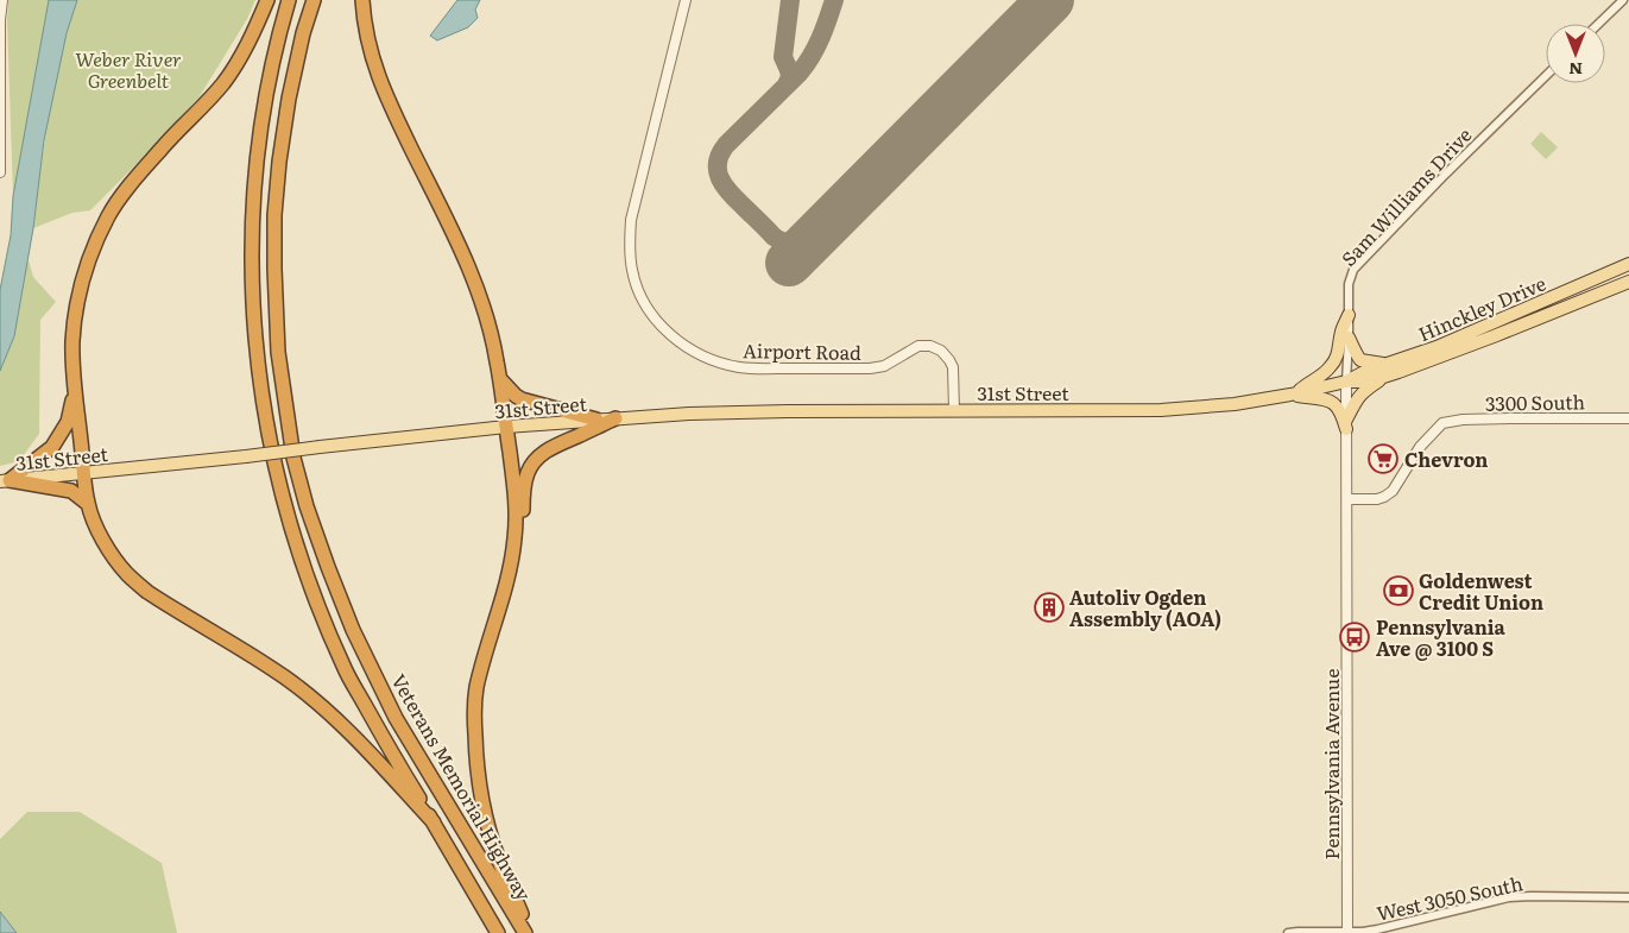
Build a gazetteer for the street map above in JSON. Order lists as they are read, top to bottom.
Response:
{
  "streets": {
    "highway": ["Veterans Memorial Highway"],
    "main road": ["Hinckley Drive", "31st Street"],
    "street": [
      "Sam Williams Drive",
      "Airport Road",
      "3300 South",
      "Pennsylvania Avenue",
      "West 3050 South"
    ]
  },
  "crossings": [
    ["Sam Williams Drive", "Hinckley Drive"],
    ["Sam Williams Drive", "Pennsylvania Avenue"],
    ["Hinckley Drive", "31st Street"],
    ["Hinckley Drive", "Pennsylvania Avenue"],
    ["Airport Road", "31st Street"],
    ["3300 South", "Pennsylvania Avenue"],
    ["Pennsylvania Avenue", "West 3050 South"]
  ],
  "parks": ["Weber River Greenbelt"],
  "places": {
    "supermarket": ["Chevron"],
    "bank": ["Goldenwest Credit Union"],
    "building": ["Autoliv Ogden Assembly (AOA)"],
    "bus stop": ["Pennsylvania Ave @ 3100 S"]
  },
  "north": "bottom"
}
